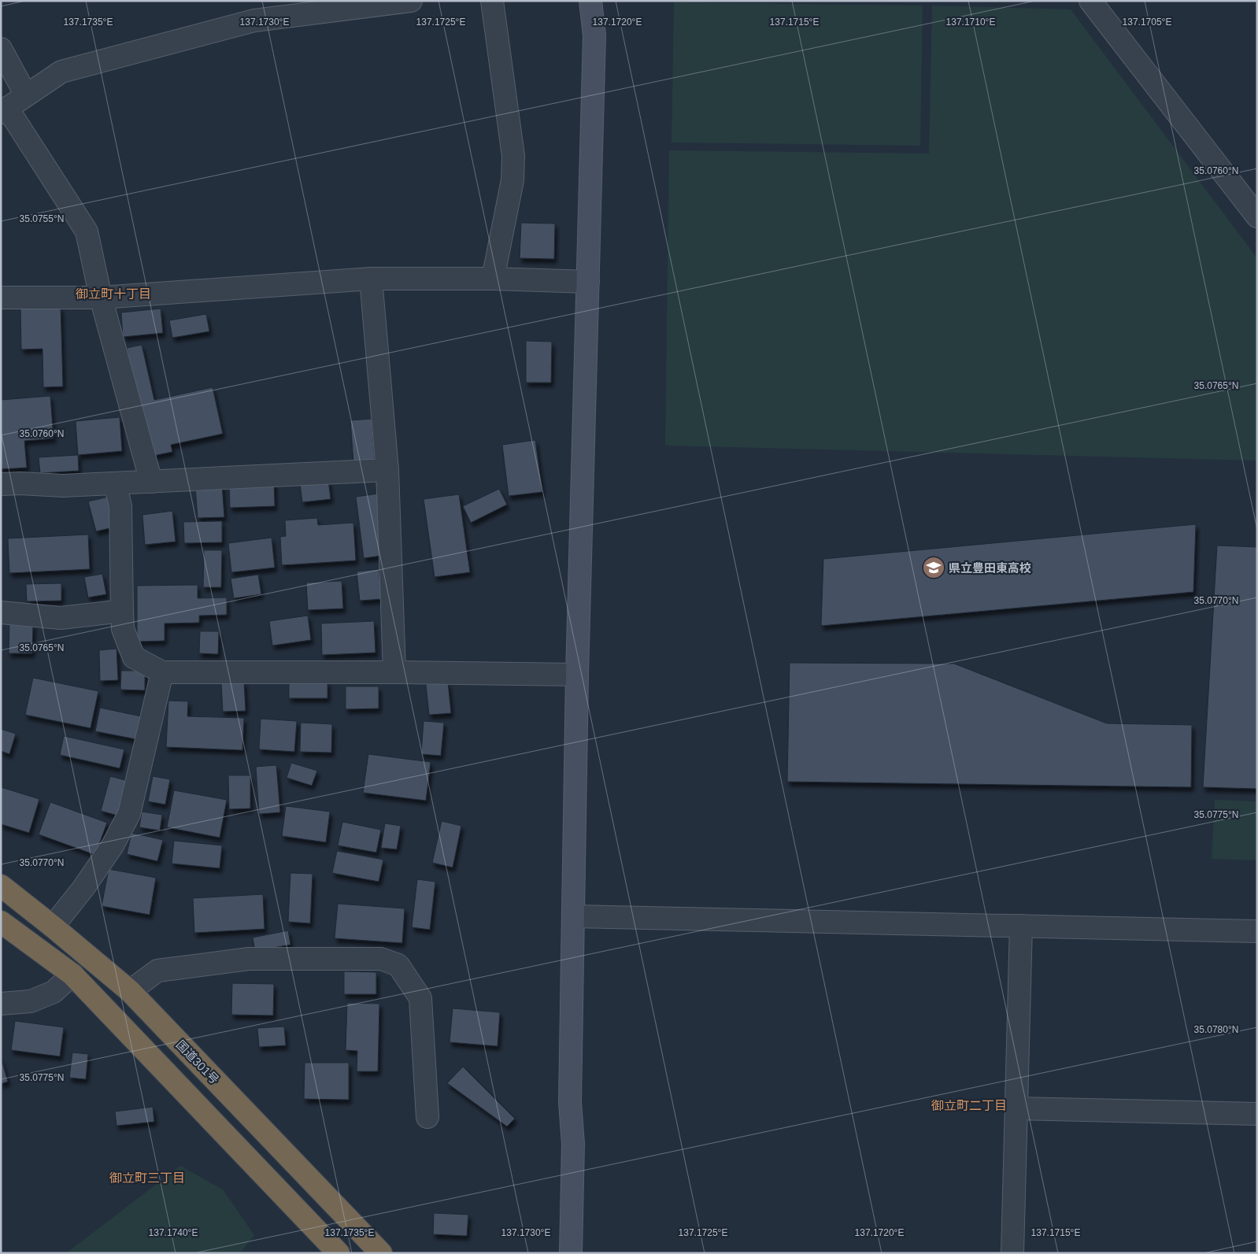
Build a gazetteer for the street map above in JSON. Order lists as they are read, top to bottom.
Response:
{
  "streets": {
    "highway": ["国道301号"]
  },
  "districts": ["御立町十丁目", "御立町二丁目", "御立町三丁目"],
  "places": {
    "school or university": ["県立豊田東高校"]
  },
  "coordinates": [
    "137.1735°E",
    "137.1730°E",
    "137.1725°E",
    "137.1720°E",
    "137.1715°E",
    "137.1710°E",
    "137.1705°E",
    "35.0760°N",
    "35.0755°N",
    "35.0765°N",
    "35.0770°N",
    "35.0775°N",
    "35.0780°N",
    "137.1740°E"
  ]
}
